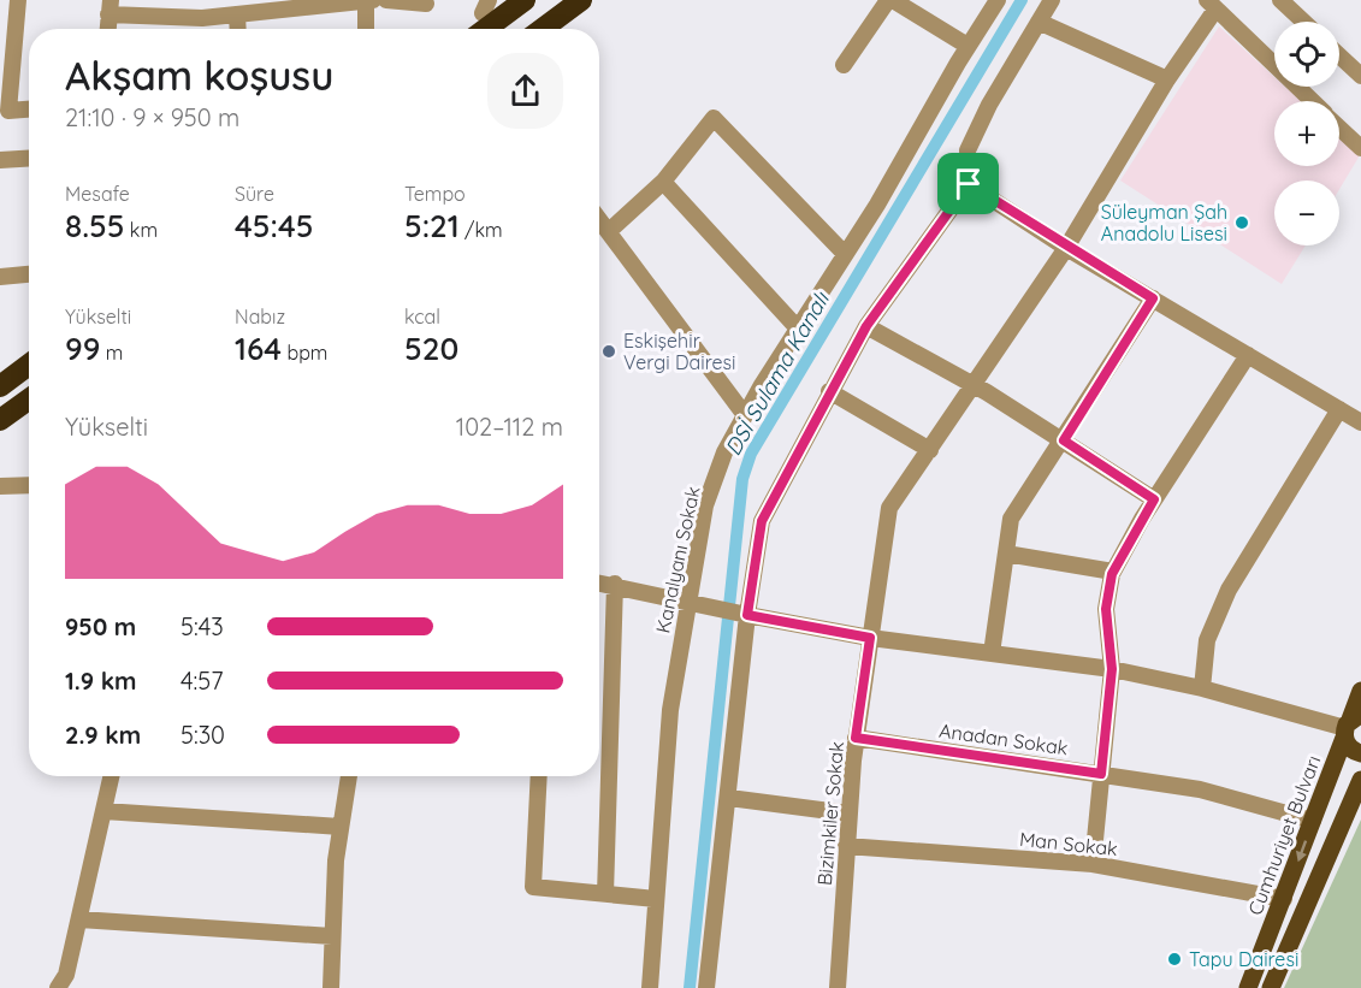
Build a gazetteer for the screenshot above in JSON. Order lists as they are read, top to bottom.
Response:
{
  "streets": {
    "main road": ["Cumhuriyet Bulvarı"],
    "street": [
      "Kanalyanı Sokak",
      "Anadan Sokak",
      "Bizimkiler Sokak",
      "Man Sokak"
    ]
  },
  "crossings": [
    ["Anadan Sokak", "Bizimkiler Sokak"],
    ["Anadan Sokak", "Cumhuriyet Bulvarı"],
    ["Bizimkiler Sokak", "Man Sokak"],
    ["Cumhuriyet Bulvarı", "Man Sokak"]
  ],
  "water": ["DSİ Sulama Kanalı"],
  "places": ["Süleyman Şah Anadolu Lisesi", "Eskişehir Vergi Dairesi", "Tapu Dairesi"],
  "page": {
    "map_buttons": ["+", "−"],
    "heading": ["Akşam koşusu", "21:10 · 9 × 950 m"],
    "stats": [
      ["Mesafe", "8.55 km"],
      ["Süre", "45:45"],
      ["Tempo", "5:21 /km"],
      ["Yükselti", "99 m"],
      ["Nabız", "164 bpm"],
      ["kcal", "520"]
    ],
    "chart": ["Yükselti", "102–112 m"],
    "list": [
      {
        "name": "950 m",
        "note": "5:43"
      },
      {
        "name": "1.9 km",
        "note": "4:57"
      },
      {
        "name": "2.9 km",
        "note": "5:30"
      }
    ]
  }
}
